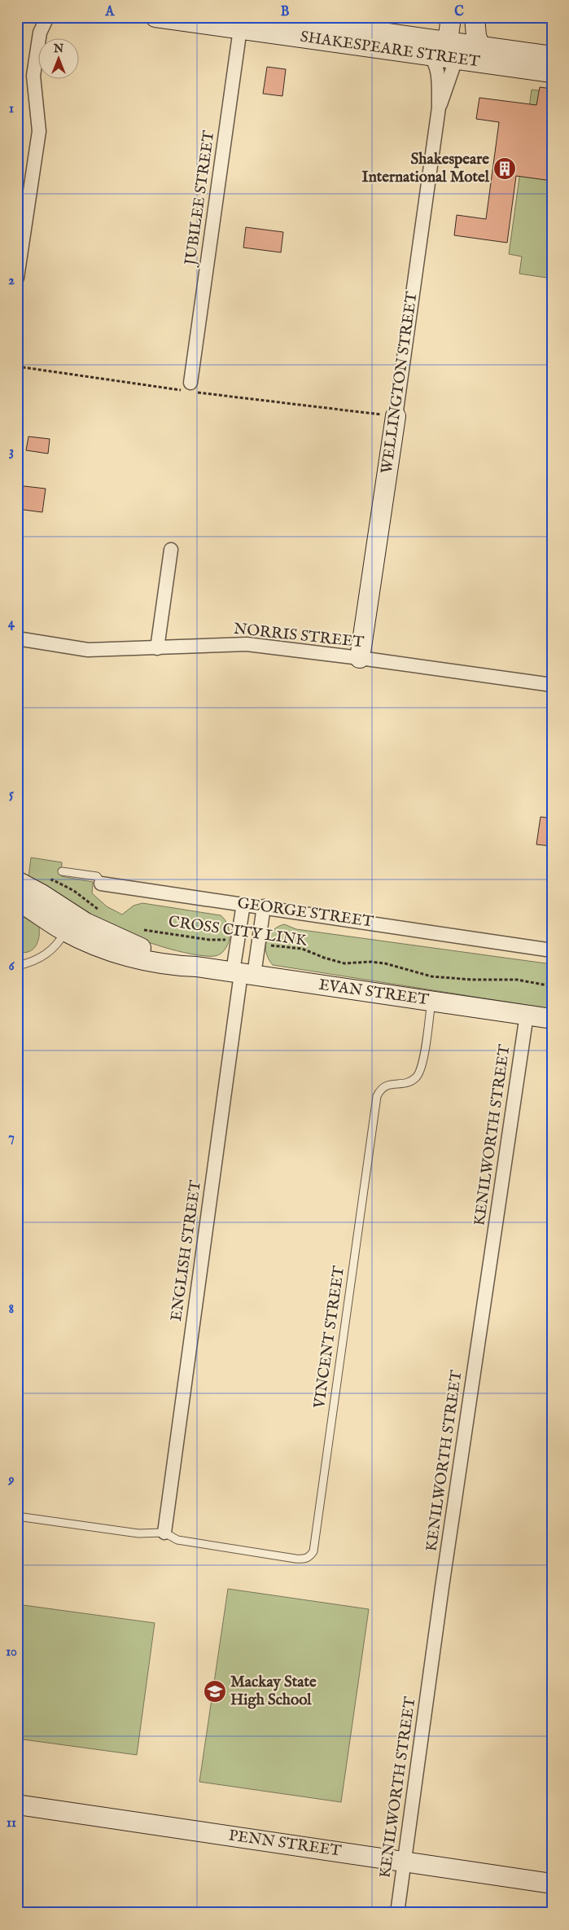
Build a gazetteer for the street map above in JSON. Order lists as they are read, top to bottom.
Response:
{
  "streets": {
    "street": [
      "SHAKESPEARE STREET",
      "JUBILEE STREET",
      "WELLINGTON STREET",
      "NORRIS STREET",
      "GEORGE STREET",
      "EVAN STREET",
      "KENILWORTH STREET",
      "ENGLISH STREET",
      "PENN STREET"
    ],
    "lane": ["VINCENT STREET"],
    "path": ["CROSS CITY LINK"]
  },
  "crossings": [
    ["SHAKESPEARE STREET", "JUBILEE STREET"],
    ["SHAKESPEARE STREET", "WELLINGTON STREET"],
    ["WELLINGTON STREET", "NORRIS STREET"],
    ["EVAN STREET", "KENILWORTH STREET"],
    ["EVAN STREET", "ENGLISH STREET"],
    ["EVAN STREET", "VINCENT STREET"],
    ["KENILWORTH STREET", "PENN STREET"],
    ["ENGLISH STREET", "VINCENT STREET"]
  ],
  "places": {
    "building": ["Shakespeare International Motel"],
    "school or university": ["Mackay State High School"]
  },
  "north": "top",
  "grid": {
    "columns": ["A", "B", "C"],
    "rows": [
      "1",
      "2",
      "3",
      "4",
      "5",
      "6",
      "7",
      "8",
      "9",
      "10",
      "11"
    ]
  }
}
